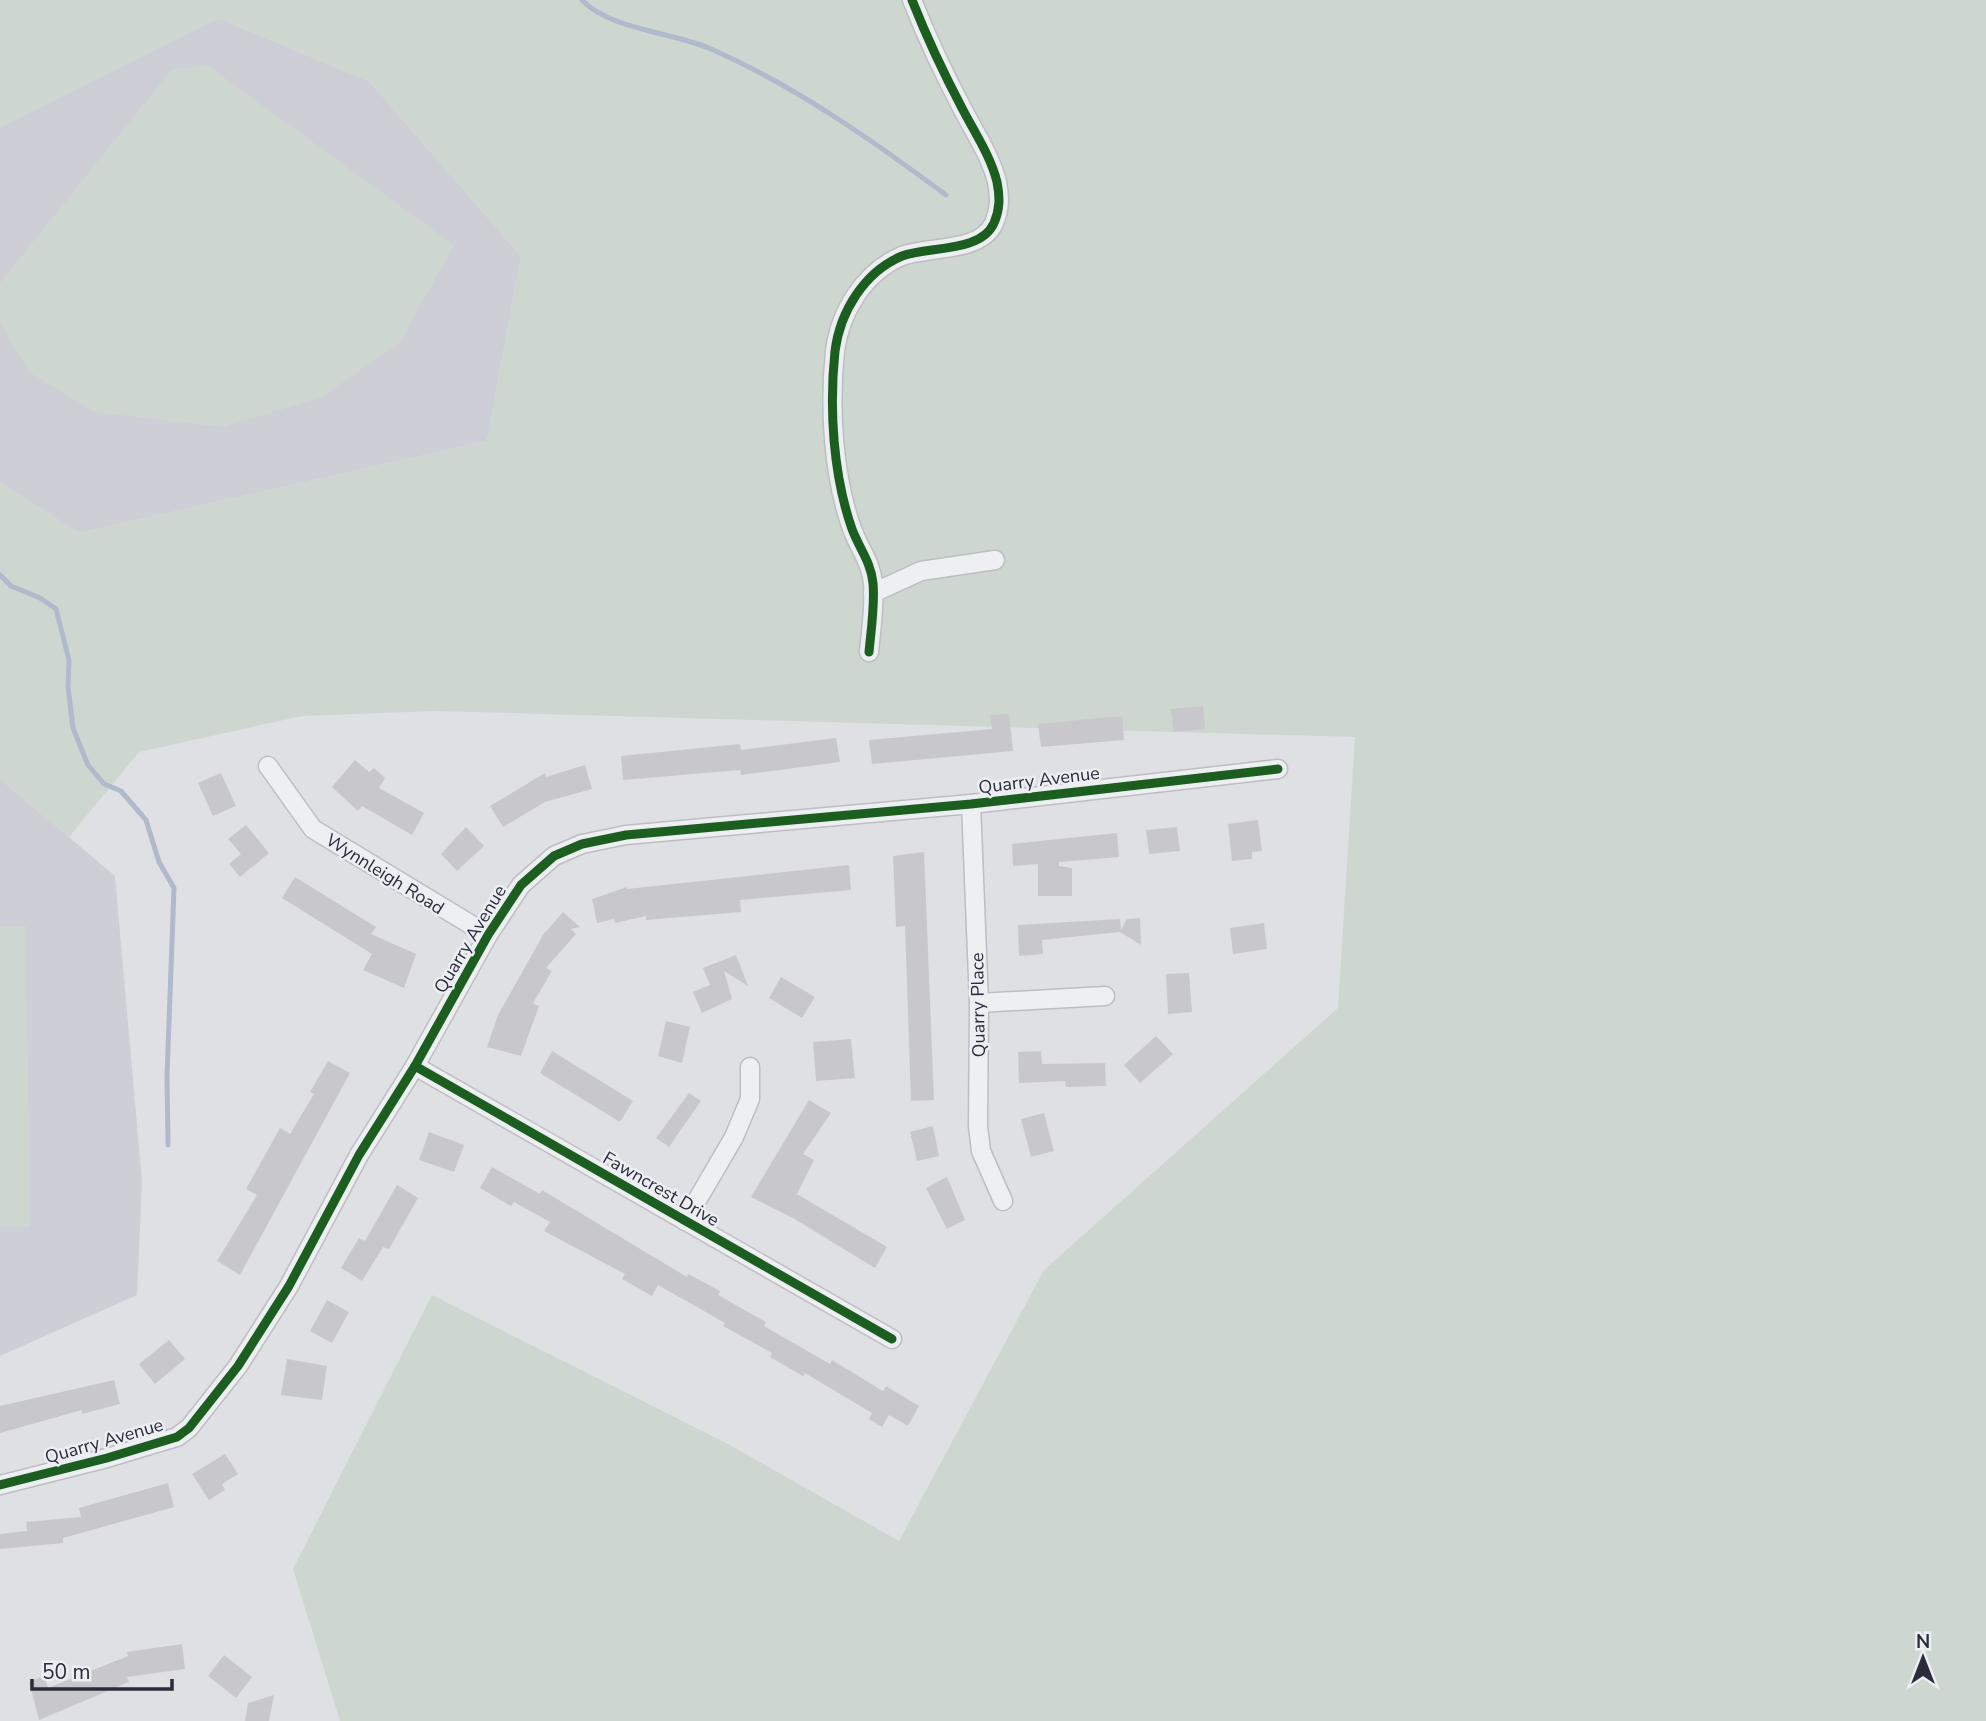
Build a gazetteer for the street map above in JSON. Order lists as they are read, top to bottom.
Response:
{
  "streets": {
    "street": [
      "Quarry Avenue",
      "Wynnleigh Road",
      "Quarry Place",
      "Fawncrest Drive"
    ]
  },
  "crossings": [
    ["Quarry Avenue", "Wynnleigh Road"],
    ["Quarry Avenue", "Quarry Place"],
    ["Quarry Avenue", "Fawncrest Drive"]
  ],
  "scale_bar": "50 m",
  "north": "top"
}
